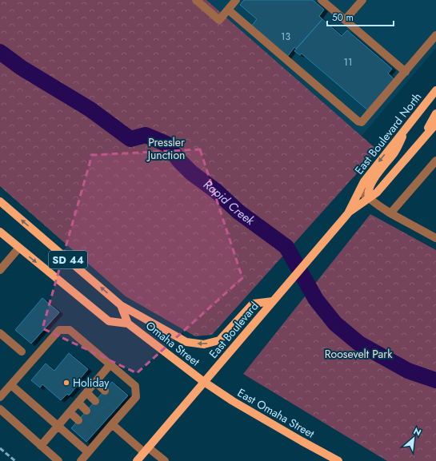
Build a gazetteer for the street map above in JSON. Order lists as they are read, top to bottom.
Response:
{
  "streets": {
    "main road": [
      "East Boulevard North",
      "SD 44",
      "East Boulevard",
      "Omaha Street",
      "East Omaha Street"
    ]
  },
  "crossings": [
    ["East Boulevard North", "East Boulevard"],
    ["East Boulevard", "Omaha Street"],
    ["East Boulevard", "East Omaha Street"],
    ["Omaha Street", "East Omaha Street"]
  ],
  "water": ["Rapid Creek"],
  "parks": ["Pressler Junction", "Roosevelt Park"],
  "places": ["Holiday"],
  "house_numbers": ["13", "11"],
  "scale_bar": "50 m",
  "north": "top right"
}
